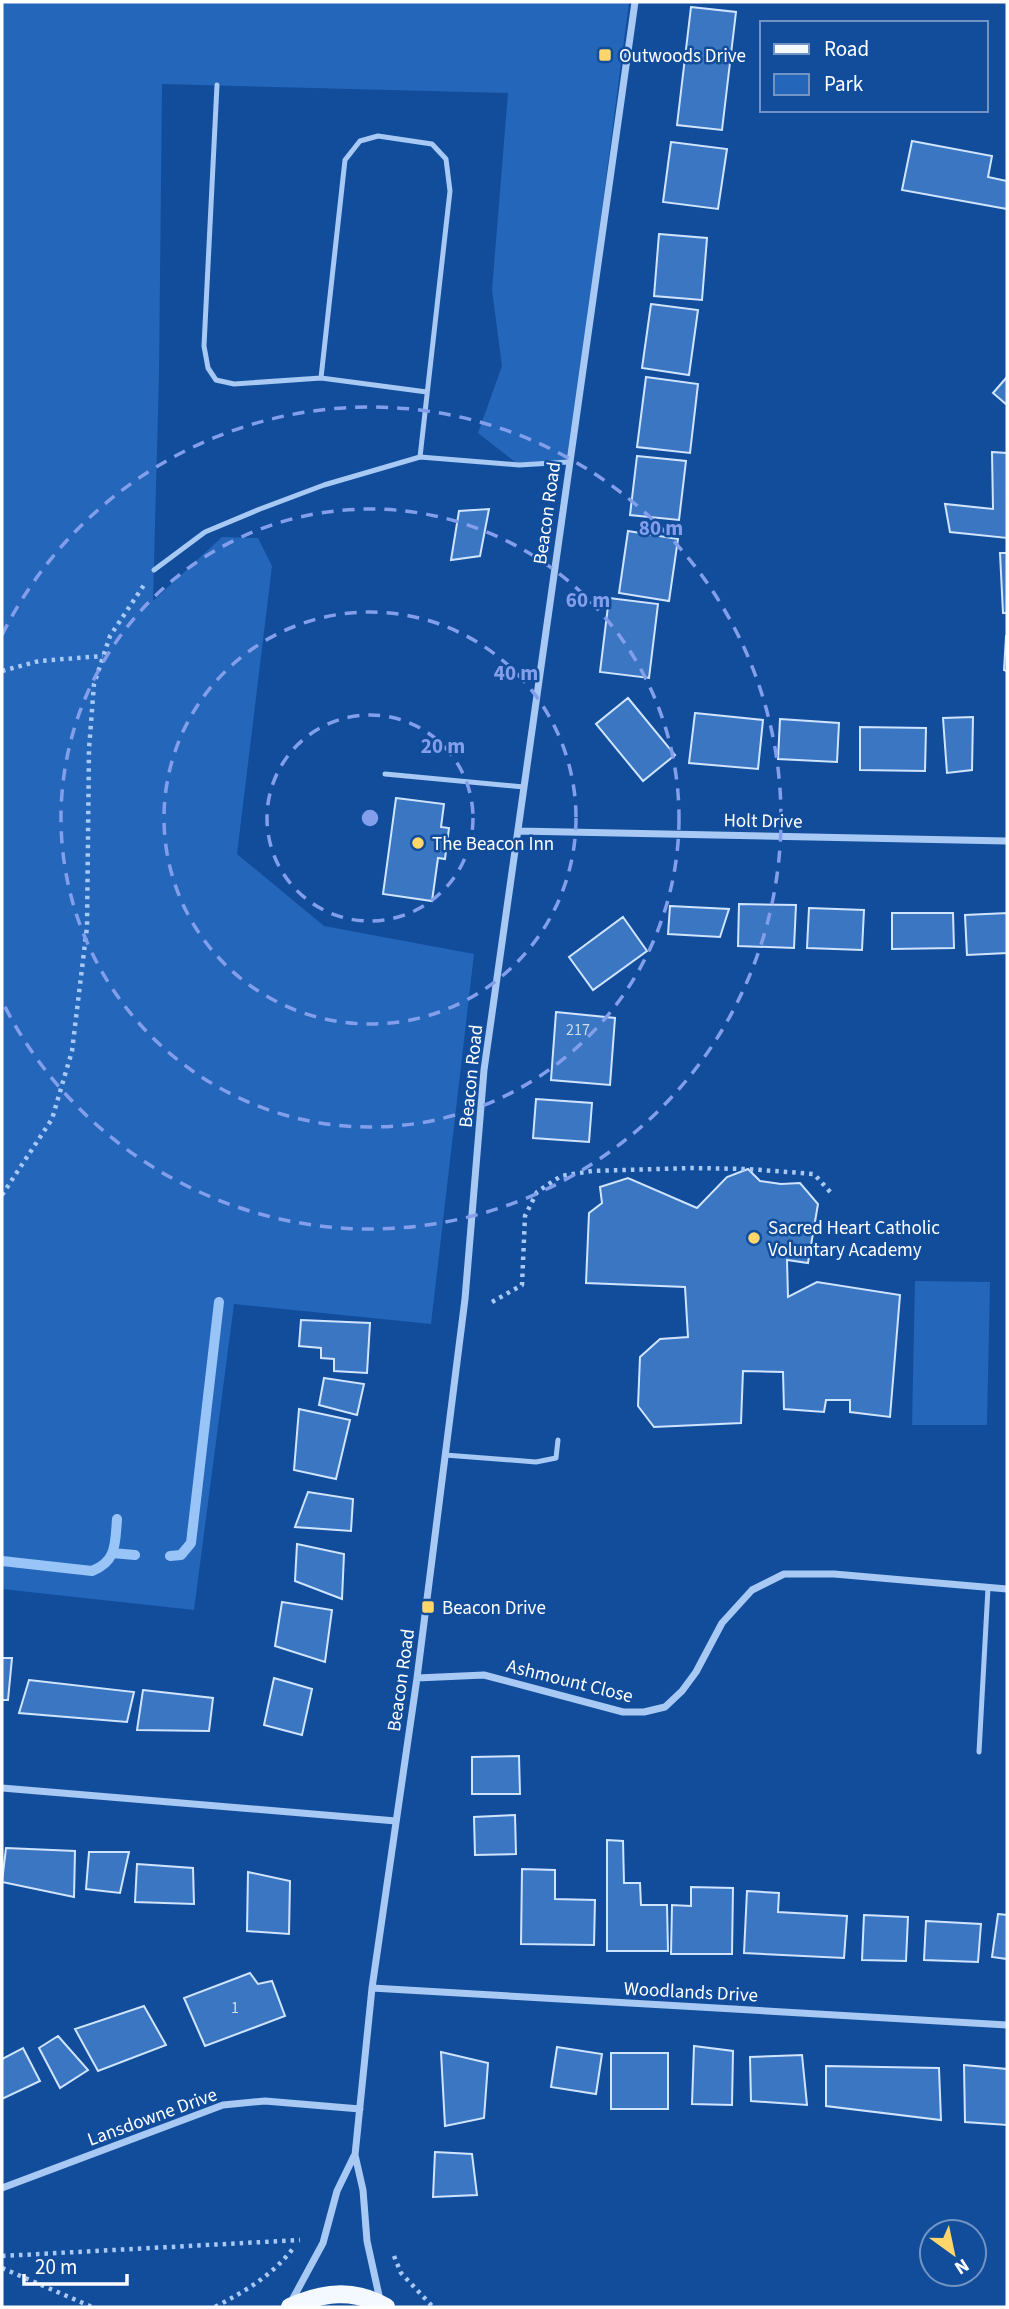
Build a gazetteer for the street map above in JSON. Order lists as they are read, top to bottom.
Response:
{
  "streets": {
    "street": [
      "Beacon Road",
      "Holt Drive",
      "Ashmount Close",
      "Woodlands Drive",
      "Lansdowne Drive"
    ]
  },
  "crossings": [
    ["Beacon Road", "Holt Drive"],
    ["Beacon Road", "Ashmount Close"],
    ["Beacon Road", "Woodlands Drive"],
    ["Beacon Road", "Lansdowne Drive"]
  ],
  "places": {
    "transit": ["Outwoods Drive", "Beacon Drive"],
    "other": ["The Beacon Inn", "Sacred Heart Catholic Voluntary Academy"]
  },
  "house_numbers": ["217", "1"],
  "legend": ["Road", "Park"],
  "scale_bar": "20 m",
  "north": "bottom right",
  "rings": [
    "80 m",
    "60 m",
    "40 m",
    "20 m"
  ]
}
